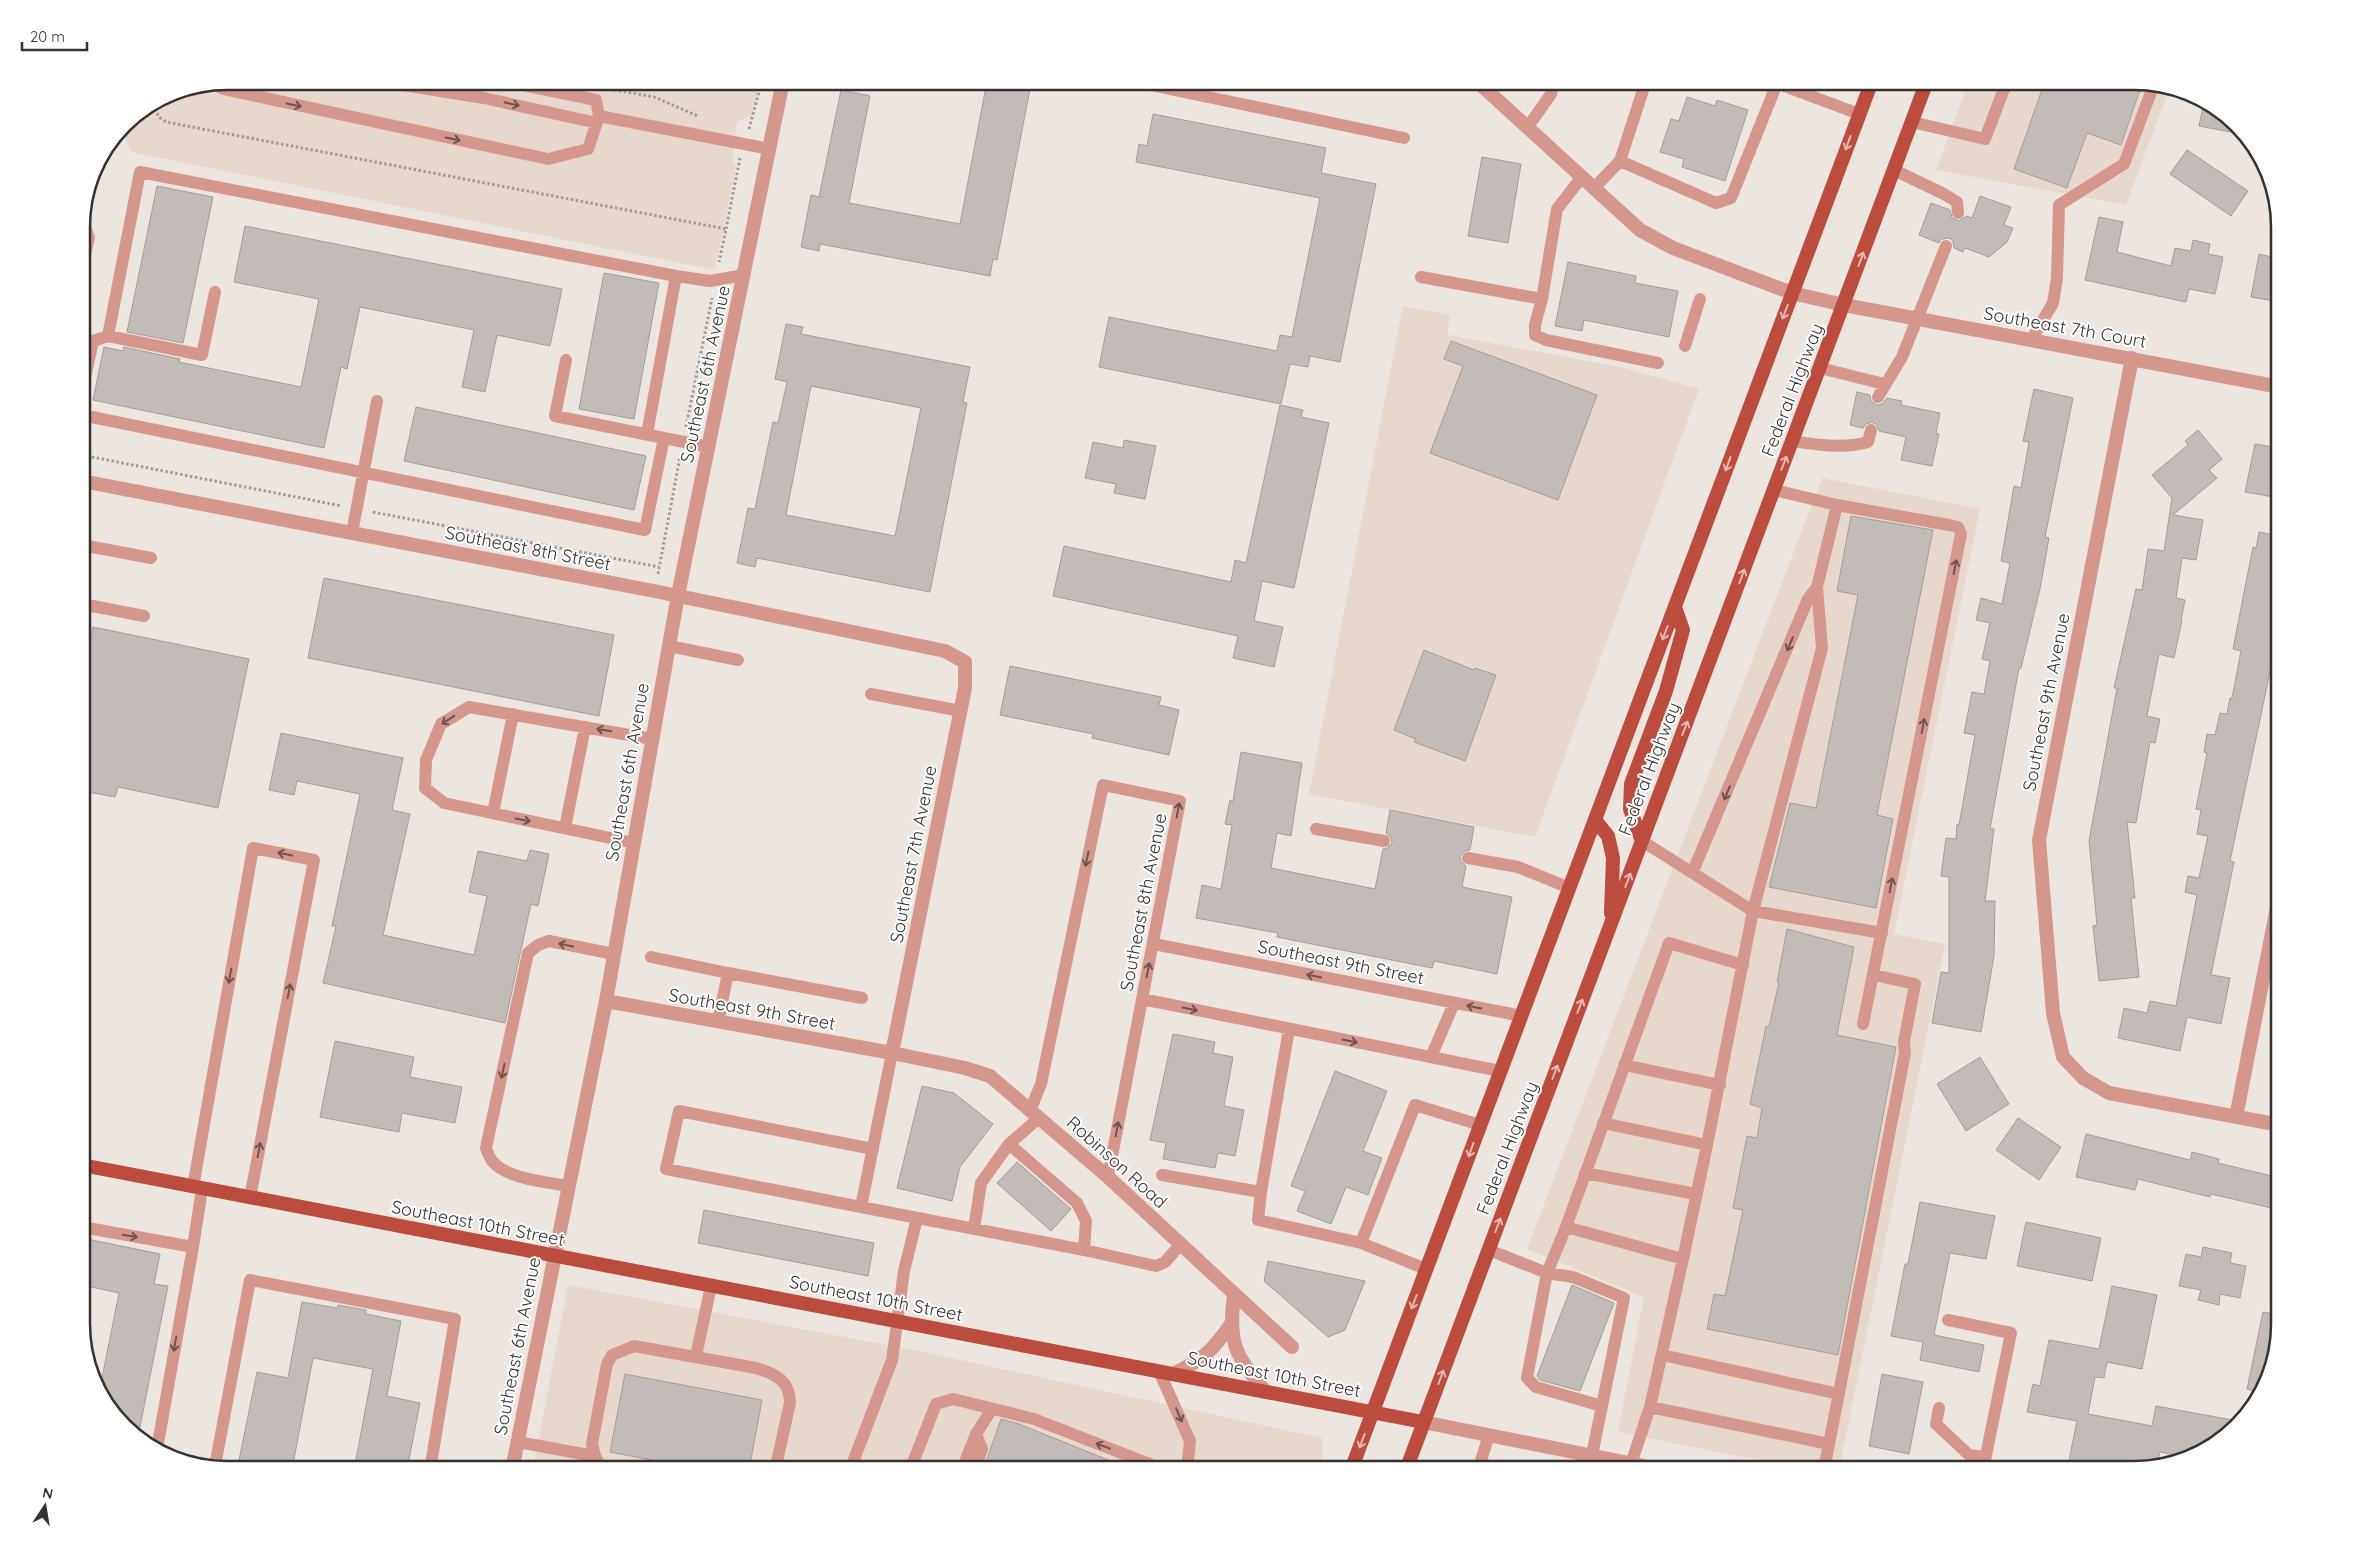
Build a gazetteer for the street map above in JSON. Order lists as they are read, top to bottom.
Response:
{
  "streets": {
    "main road": ["Federal Highway", "Southeast 10th Street"],
    "street": [
      "Southeast 7th Court",
      "Southeast 6th Avenue",
      "Southeast 8th Street",
      "Southeast 9th Avenue",
      "Southeast 7th Avenue",
      "Southeast 9th Street",
      "Robinson Road"
    ],
    "lane": ["Southeast 8th Avenue"]
  },
  "crossings": [
    ["Southeast 7th Court", "Federal Highway"],
    ["Southeast 7th Court", "Southeast 9th Avenue"],
    ["Southeast 6th Avenue", "Southeast 8th Street"],
    ["Southeast 6th Avenue", "Southeast 9th Street"],
    ["Southeast 6th Avenue", "Southeast 10th Street"],
    ["Federal Highway", "Southeast 9th Street"],
    ["Federal Highway", "Southeast 10th Street"],
    ["Southeast 8th Street", "Southeast 7th Avenue"],
    ["Southeast 7th Avenue", "Southeast 9th Street"],
    ["Southeast 7th Avenue", "Robinson Road"],
    ["Southeast 8th Avenue", "Southeast 9th Street"],
    ["Southeast 8th Avenue", "Robinson Road"],
    ["Southeast 9th Street", "Robinson Road"]
  ],
  "one_way": ["Southeast 9th Street"],
  "scale_bar": "20 m",
  "north": "top"
}
